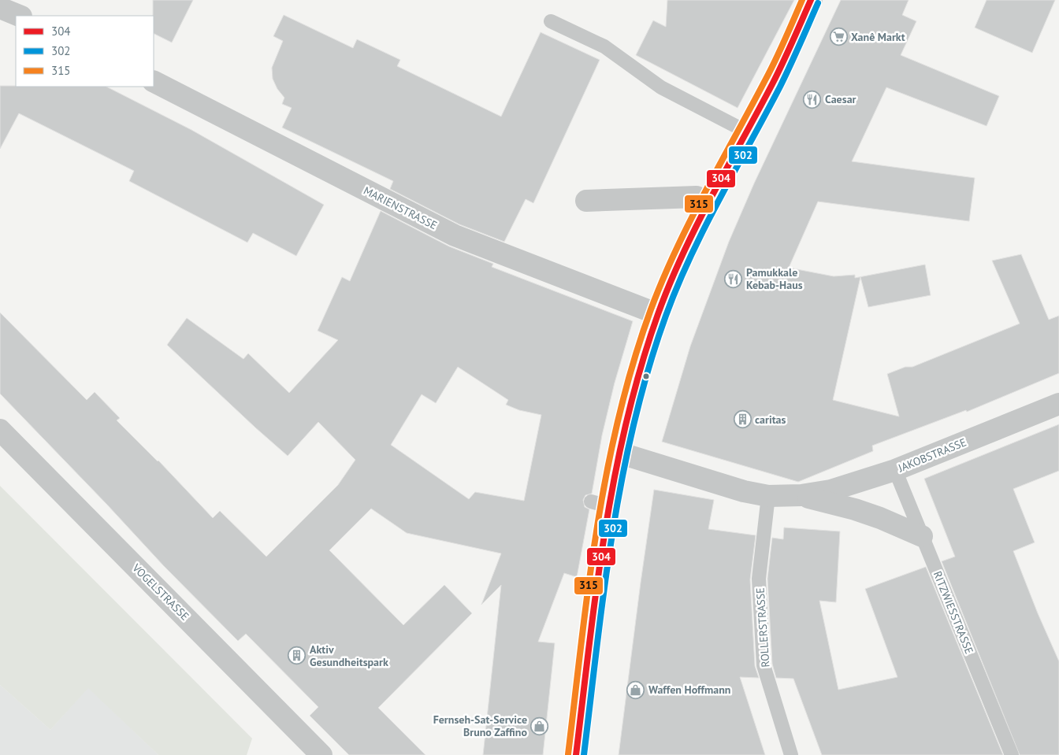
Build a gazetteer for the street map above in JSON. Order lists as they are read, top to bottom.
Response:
{
  "streets": {
    "street": ["MARIENSTRASSE", "JAKOBSTRASSE", "VOGELSTRASSE"],
    "lane": ["RITZWIESSTRASSE", "ROLLERSTRASSE"]
  },
  "crossings": [
    ["JAKOBSTRASSE", "RITZWIESSTRASSE"],
    ["JAKOBSTRASSE", "ROLLERSTRASSE"]
  ],
  "places": {
    "supermarket": ["Xanê Markt"],
    "restaurant": ["Caesar", "Pamukkale Kebab-Haus"],
    "building": ["caritas", "Aktiv Gesundheitspark"],
    "shop": ["Waffen Hoffmann", "Fernseh-Sat-Service Bruno Zaffino"]
  },
  "lines": ["transit line 304", "transit line 315", "transit line 302"],
  "legend": ["304", "302", "315"]
}
